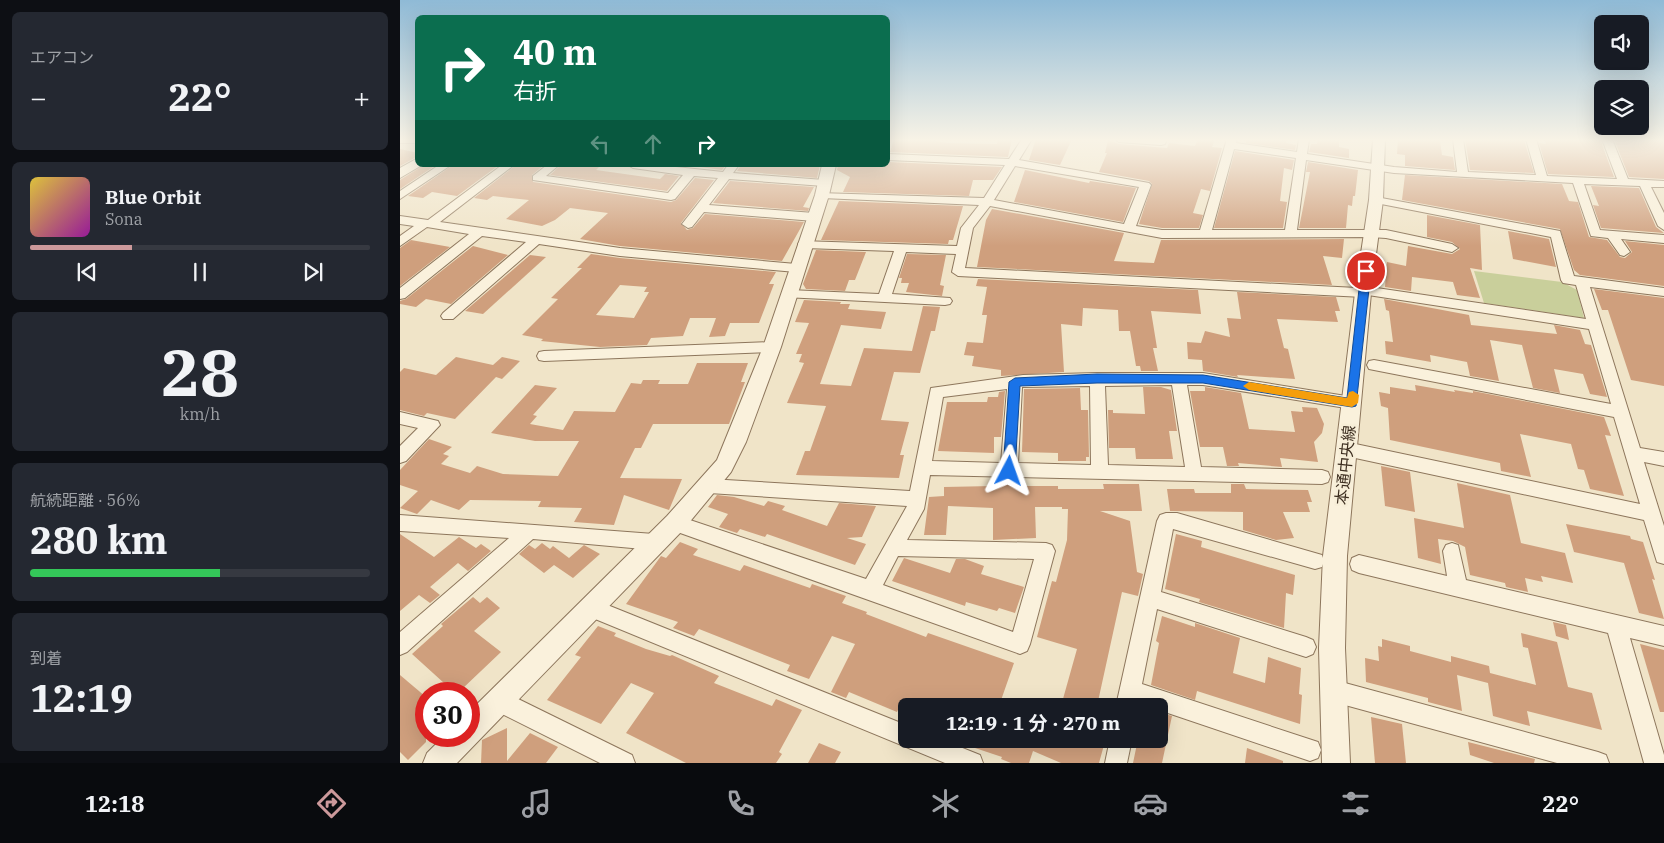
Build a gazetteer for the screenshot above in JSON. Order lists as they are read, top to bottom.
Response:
{
  "streets": {
    "street": ["本通中央線"]
  },
  "page": {
    "tile": [
      "エアコン",
      ["28", "km/h"],
      ["航続距離 · 56%", "280 km"],
      ["到着", "12:19"]
    ],
    "turn": ["40 m", "右折"],
    "heat": ["−", "22°", "+"],
    "song": ["Blue Orbit", "Sona"],
    "limit": "30",
    "trip": "12:19 · 1 分 · 270 m",
    "tabs": ["12:18", "22°"]
  }
}
